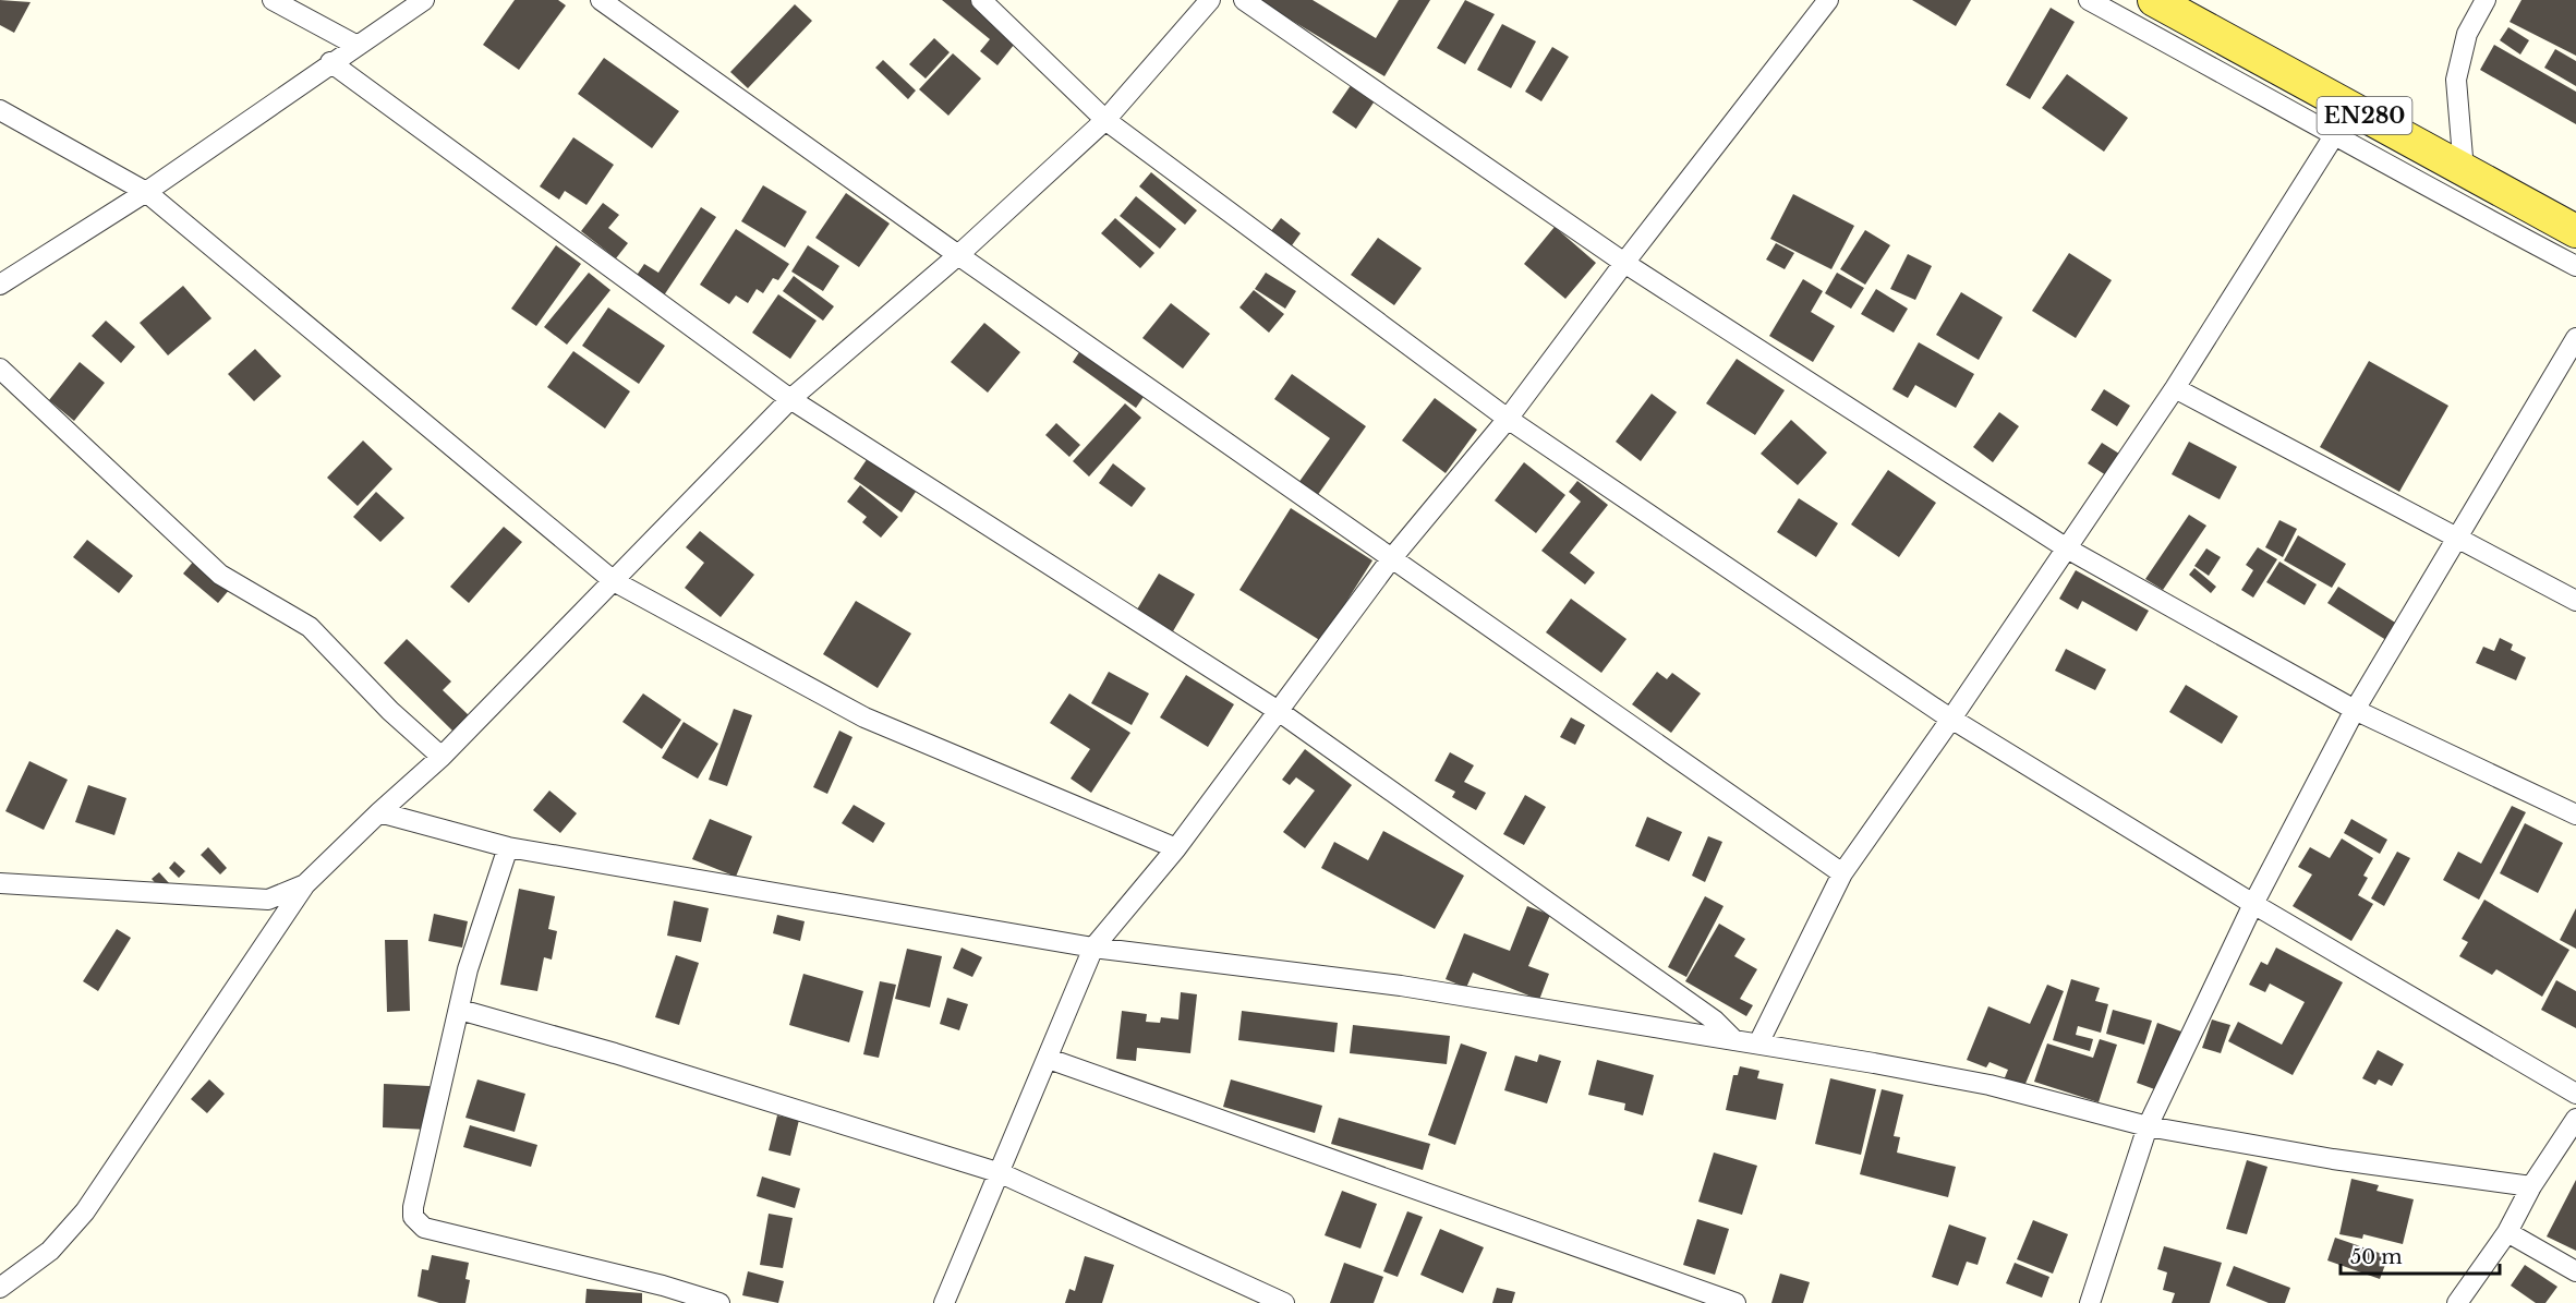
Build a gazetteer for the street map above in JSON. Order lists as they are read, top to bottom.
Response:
{
  "streets": {
    "main road": ["EN280"]
  },
  "scale_bar": "50 m"
}
